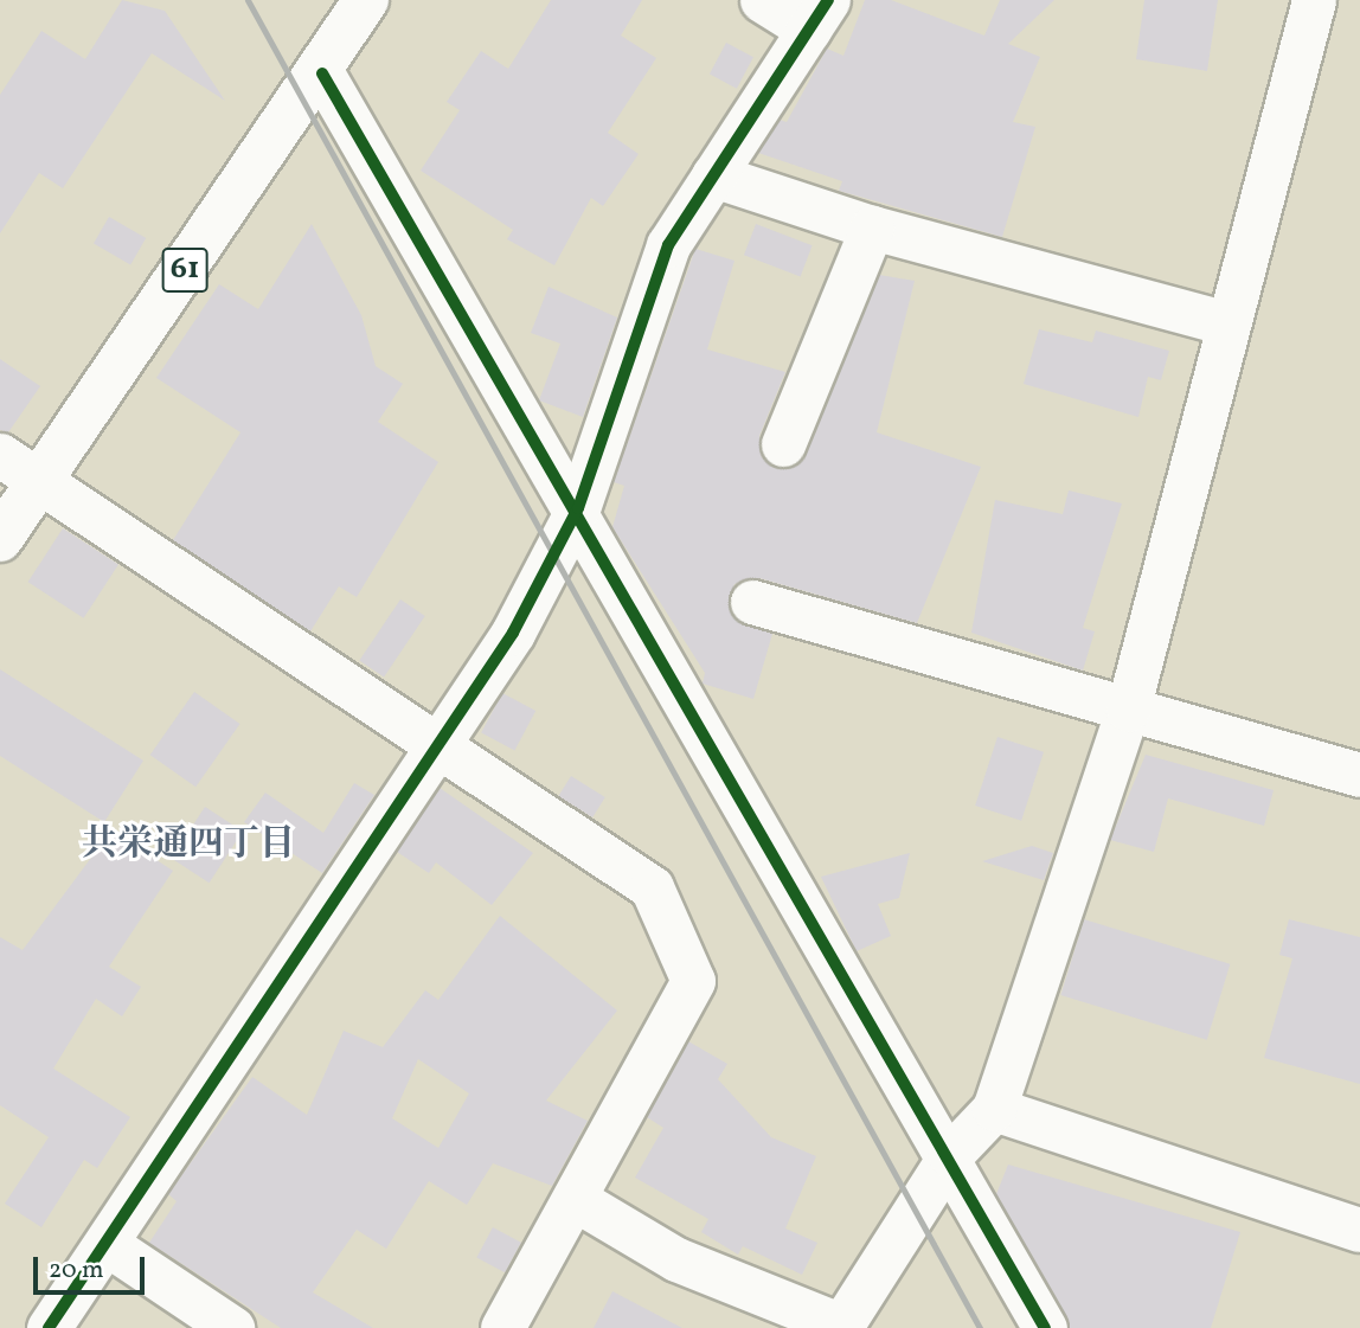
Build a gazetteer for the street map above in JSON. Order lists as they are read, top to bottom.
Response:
{
  "streets": {
    "main road": ["61"]
  },
  "districts": ["共栄通四丁目"],
  "scale_bar": "20 m"
}
